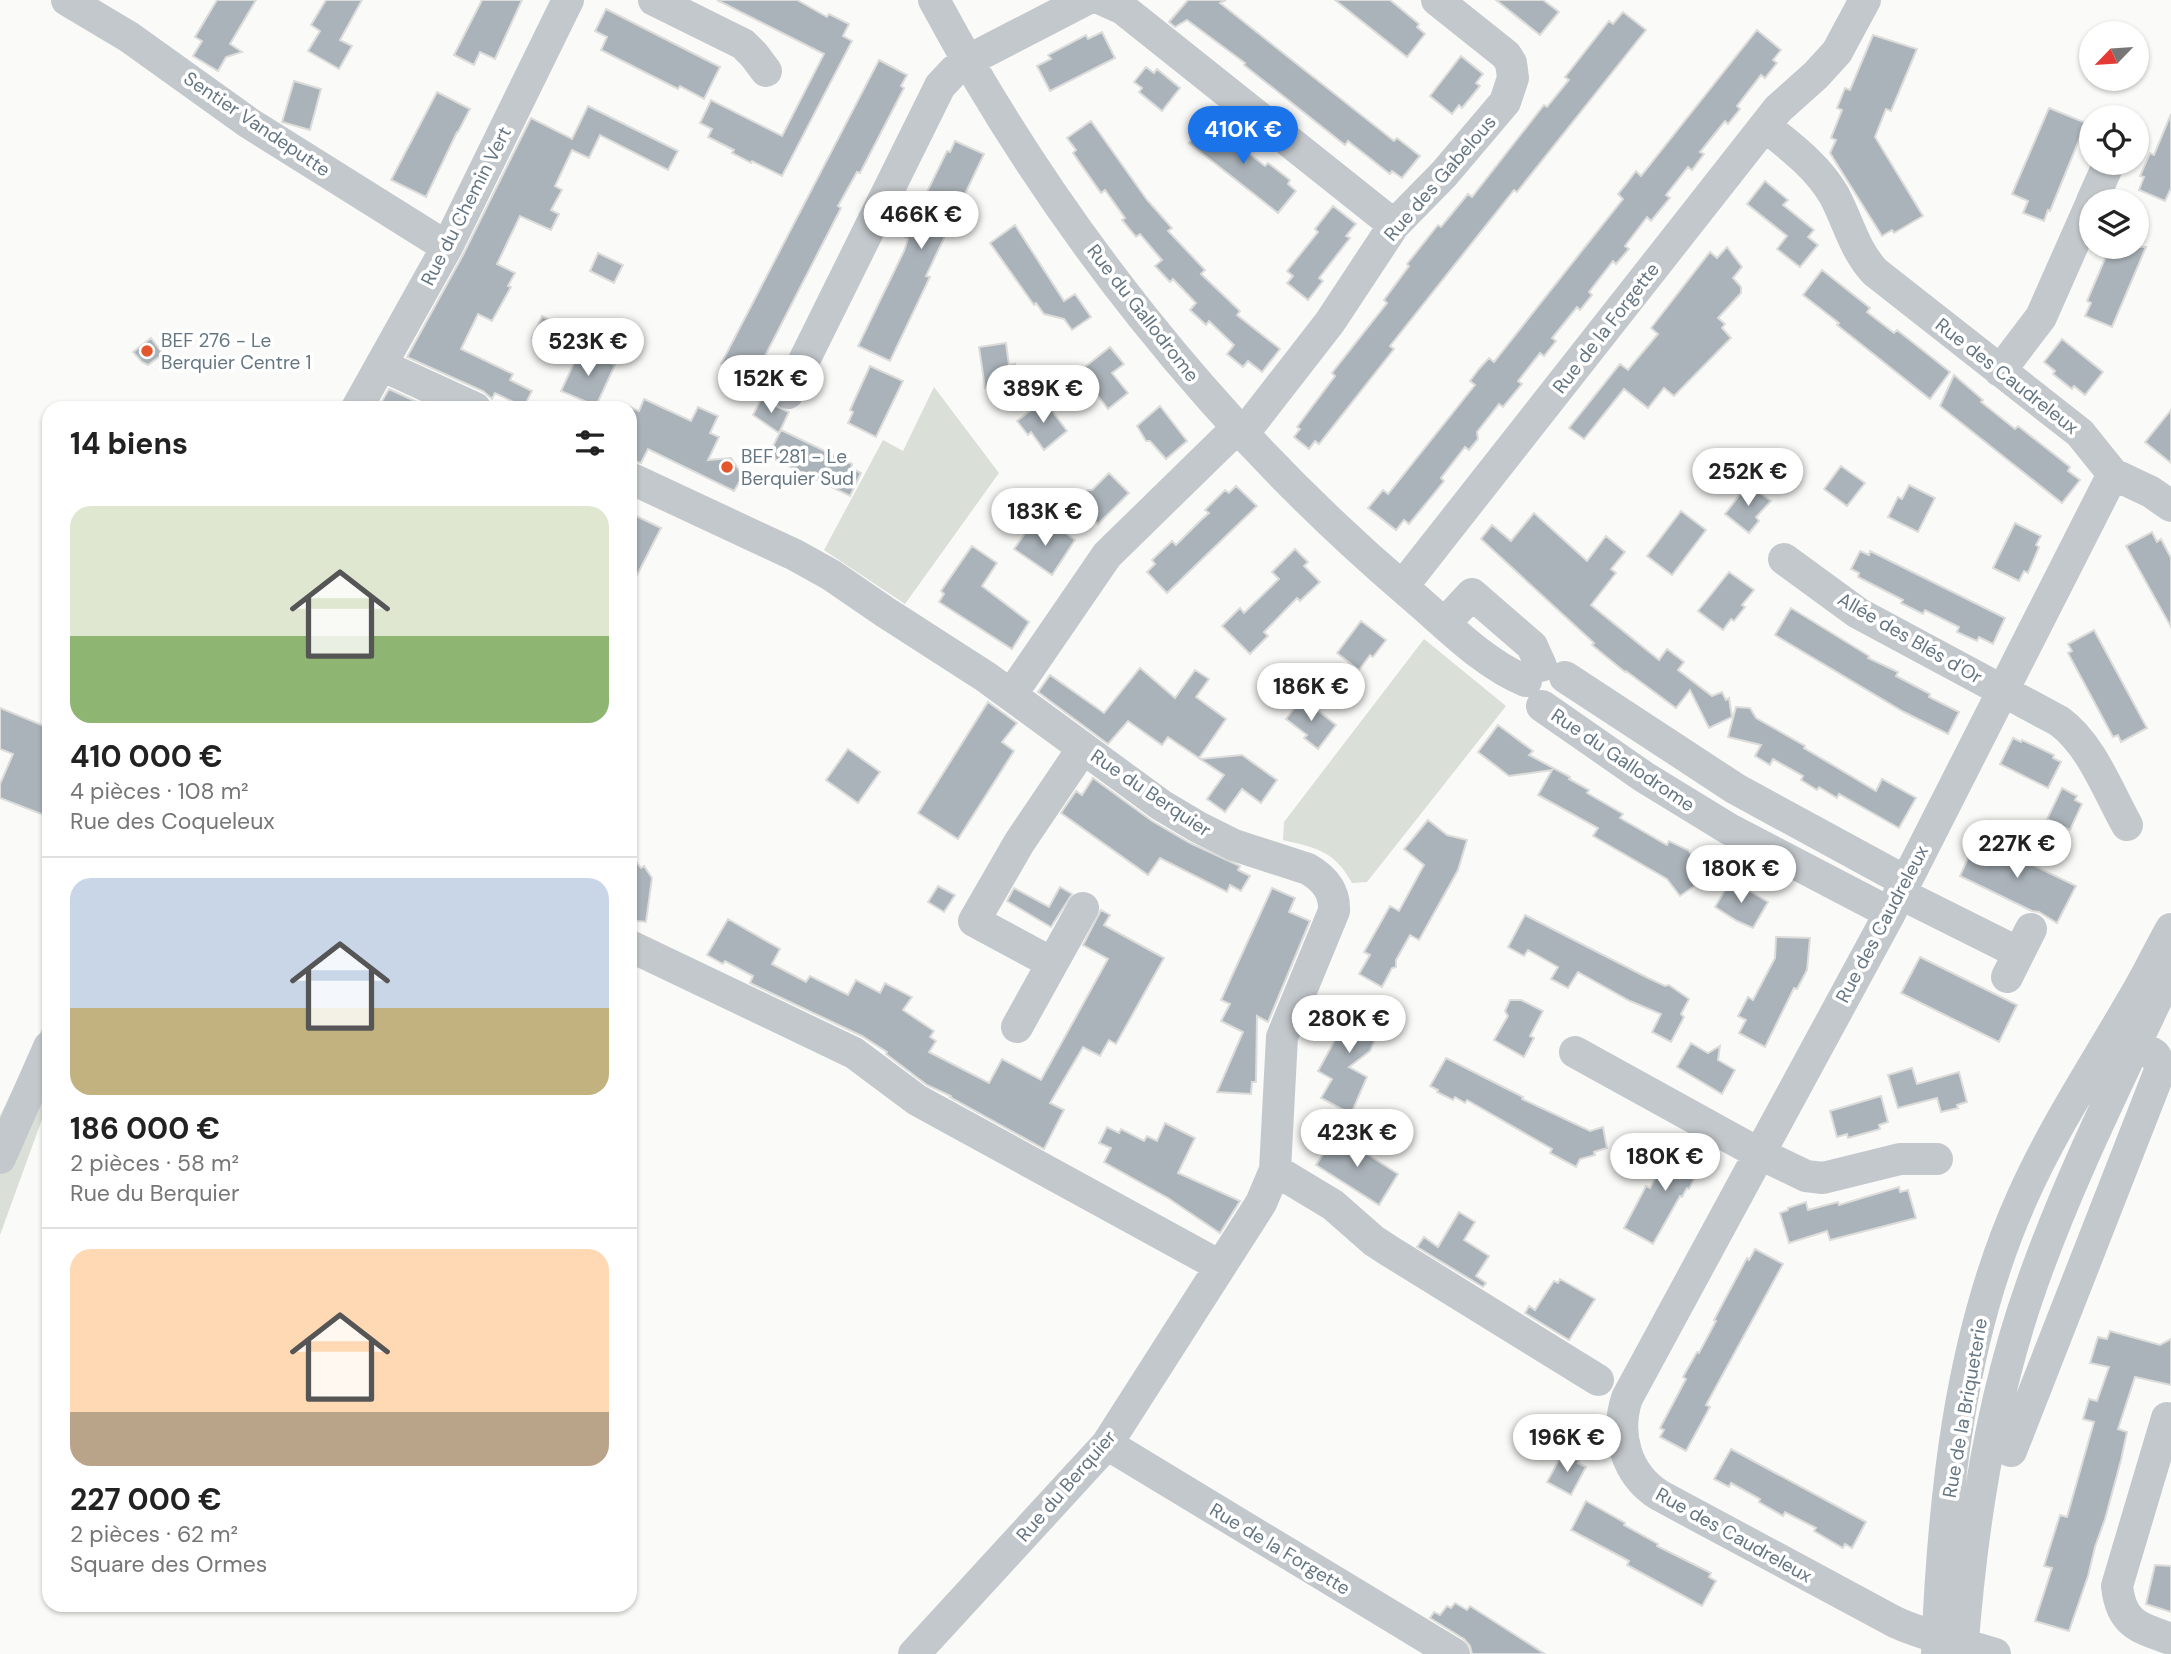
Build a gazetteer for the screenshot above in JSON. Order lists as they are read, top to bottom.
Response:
{
  "streets": {
    "street": [
      "Sentier Vandeputte",
      "Rue des Gabelous",
      "Rue du Chemin Vert",
      "Rue du Gallodrome",
      "Rue de la Forgette",
      "Rue des Caudreleux",
      "Allée des Blés d'Or",
      "Rue du Berquier",
      "Rue de la Briqueterie"
    ]
  },
  "crossings": [
    ["Sentier Vandeputte", "Rue du Chemin Vert"],
    ["Rue des Gabelous", "Rue du Gallodrome"],
    ["Rue des Gabelous", "Rue du Berquier"],
    ["Rue du Gallodrome", "Rue de la Forgette"],
    ["Rue du Gallodrome", "Rue des Caudreleux"],
    ["Rue de la Forgette", "Rue des Caudreleux"],
    ["Rue de la Forgette", "Rue du Berquier"],
    ["Rue des Caudreleux", "Allée des Blés d'Or"],
    ["Rue des Caudreleux", "Rue de la Briqueterie"]
  ],
  "places": ["BEF 276 - Le Berquier Centre 1", "BEF 281 - Le Berquier Sud"],
  "north": "bottom left",
  "page": {
    "price": [
      "410K €",
      "466K €",
      "523K €",
      "152K €",
      "389K €",
      "252K €",
      "183K €",
      "186K €",
      "227K €",
      "180K €",
      "280K €",
      "423K €",
      "180K €",
      "196K €"
    ],
    "heading": "14 biens",
    "list": [
      {
        "name": "410 000 €",
        "note": "4 pièces · 108 m² · Rue des Coqueleux"
      },
      {
        "name": "186 000 €",
        "note": "2 pièces · 58 m² · Rue du Berquier"
      },
      {
        "name": "227 000 €",
        "note": "2 pièces · 62 m² · Square des Ormes"
      }
    ]
  }
}
